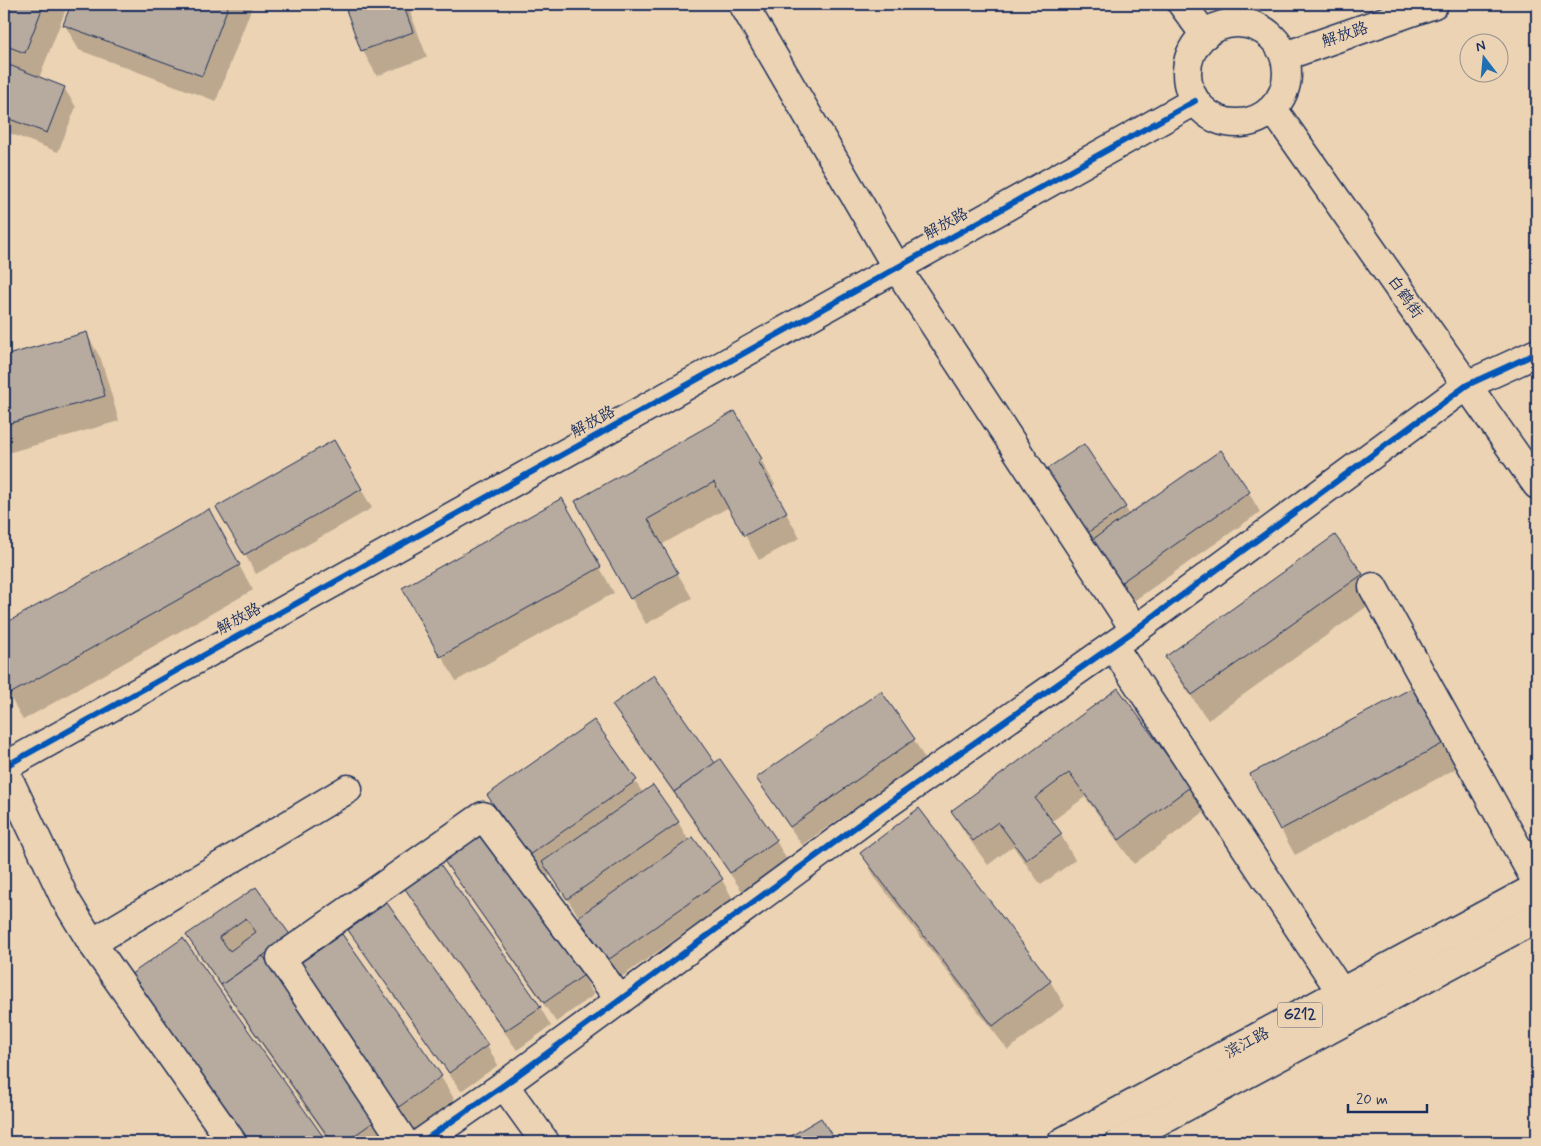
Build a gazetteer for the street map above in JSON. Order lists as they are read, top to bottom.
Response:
{
  "streets": {
    "main road": [
      "解放路",
      "白鹤街",
      "G212",
      "滨江路"
    ]
  },
  "crossings": [
    ["解放路", "白鹤街"]
  ],
  "scale_bar": "20 m",
  "north": "top"
}
